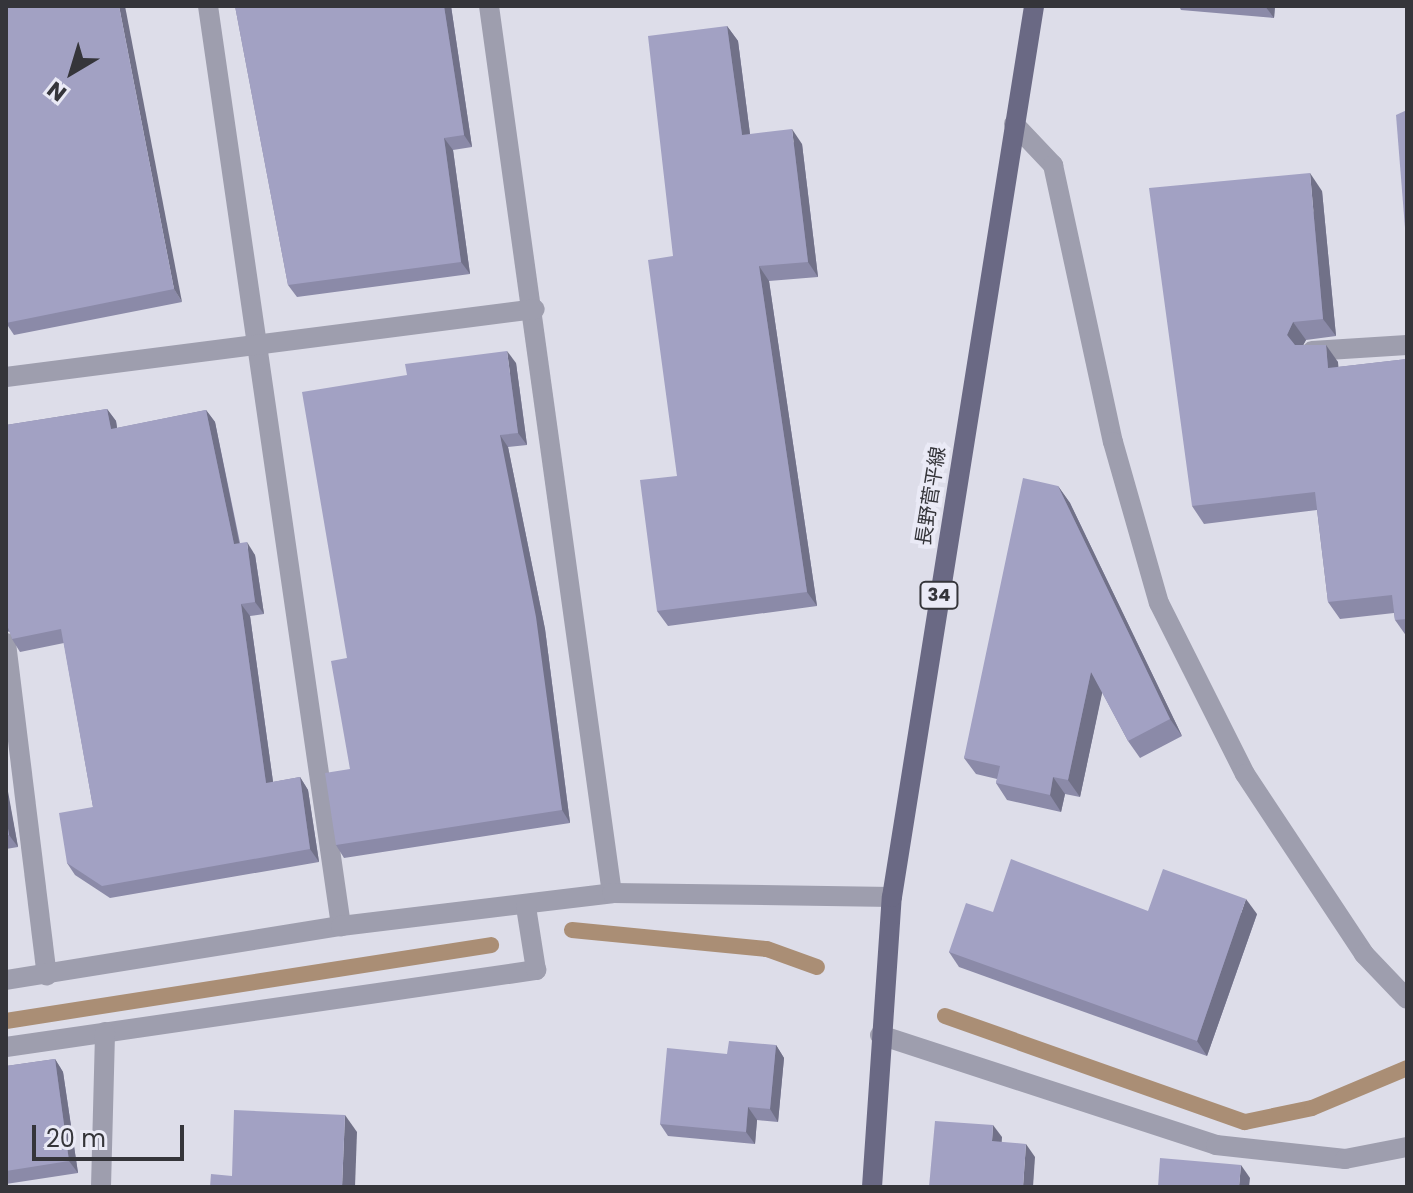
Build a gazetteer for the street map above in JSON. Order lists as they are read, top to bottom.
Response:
{
  "streets": {
    "main road": ["長野菅平線", "34"]
  },
  "scale_bar": "20 m",
  "north": "bottom left"
}
